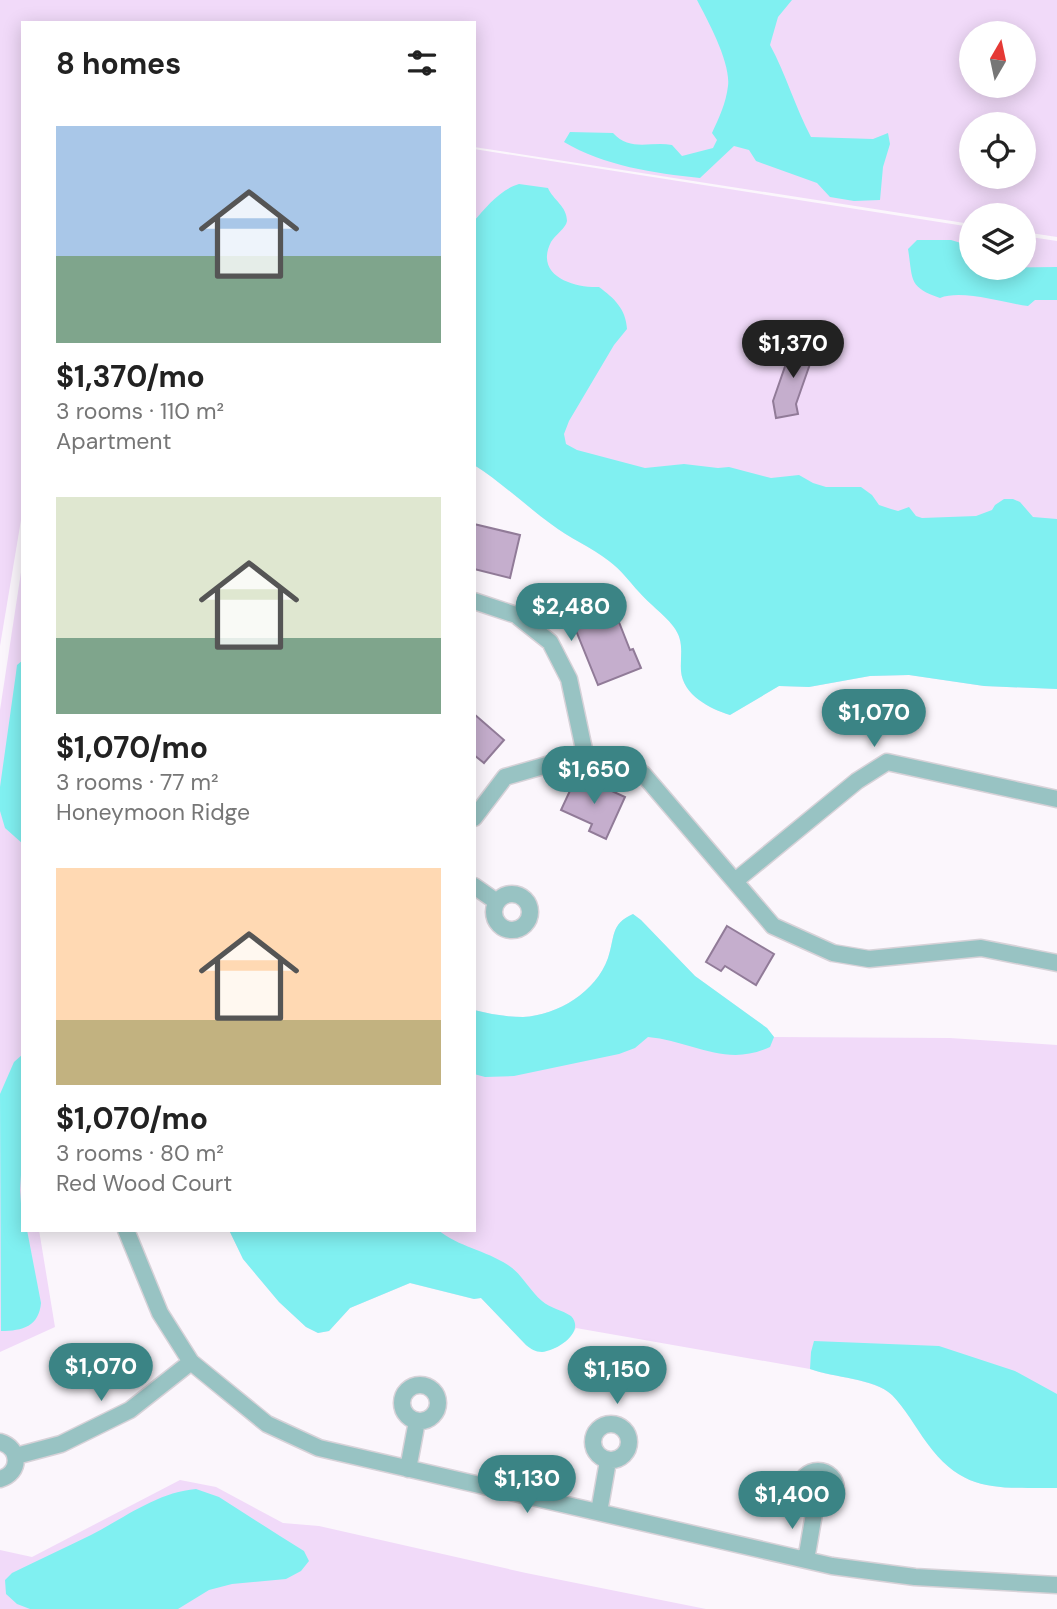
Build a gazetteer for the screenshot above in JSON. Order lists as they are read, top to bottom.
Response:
{
  "north": "top",
  "page": {
    "heading": "8 homes",
    "list": [
      {
        "name": "$1,370/mo",
        "note": "3 rooms · 110 m² · Apartment"
      },
      {
        "name": "$1,070/mo",
        "note": "3 rooms · 77 m² · Honeymoon Ridge"
      },
      {
        "name": "$1,070/mo",
        "note": "3 rooms · 80 m² · Red Wood Court"
      }
    ],
    "price": [
      "$1,370",
      "$2,480",
      "$1,070",
      "$1,650",
      "$1,070",
      "$1,150",
      "$1,130",
      "$1,400"
    ]
  }
}
